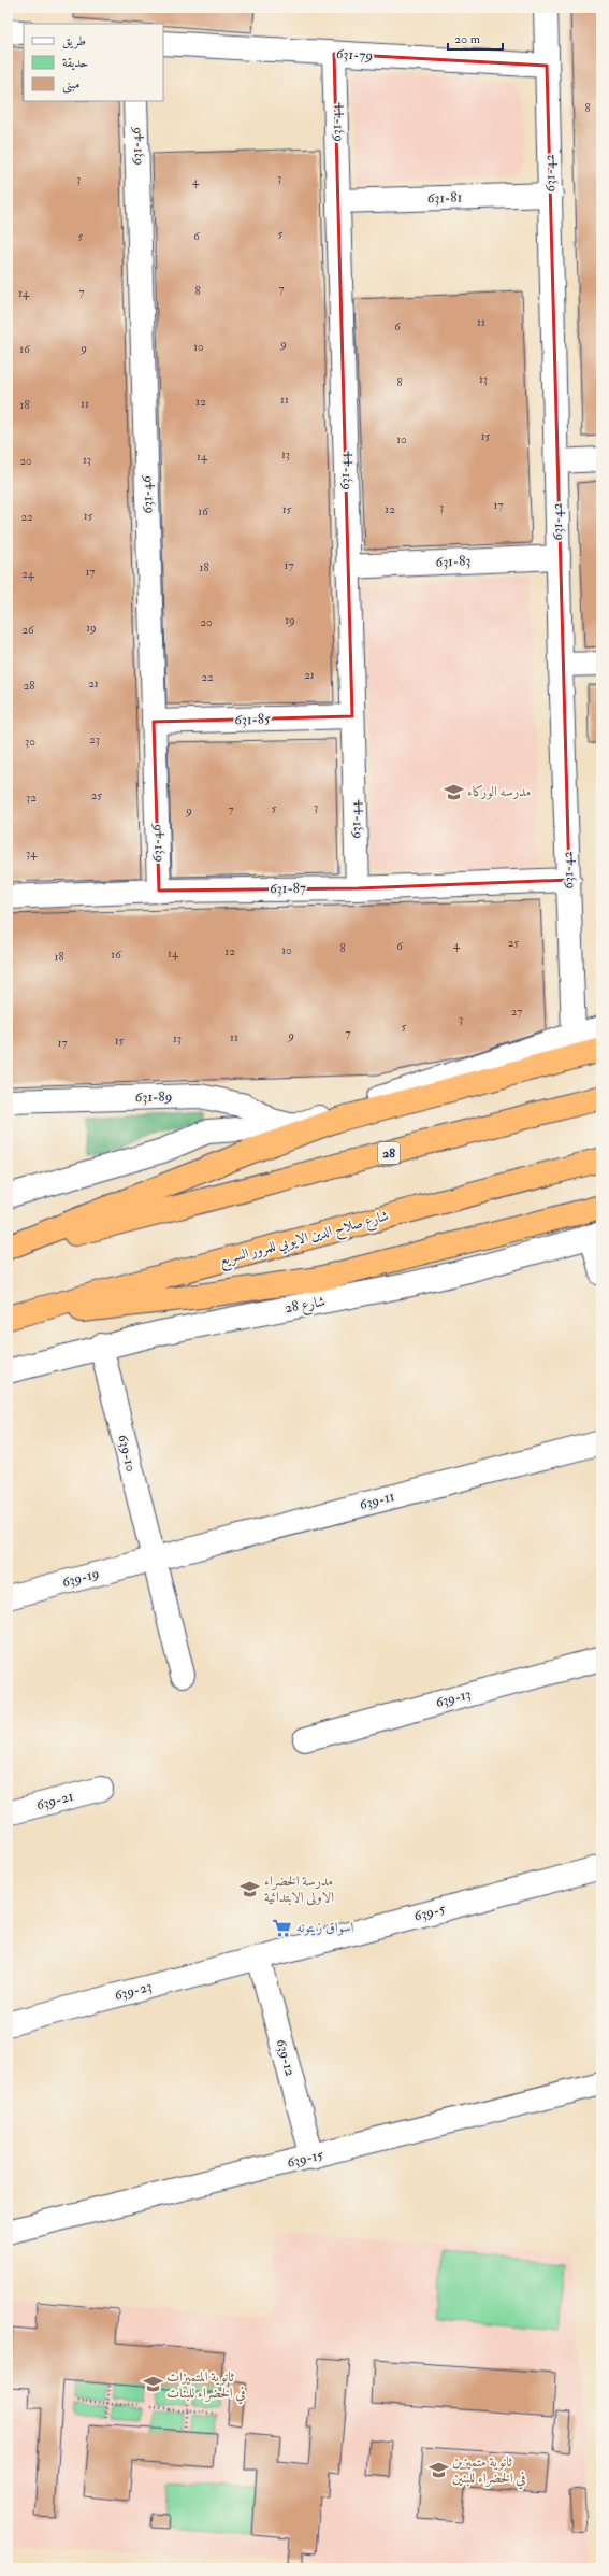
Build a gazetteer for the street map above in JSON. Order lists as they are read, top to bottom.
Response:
{
  "streets": {
    "highway": ["28", "شارع صلاح الدين الايوبي للمرور السريع"],
    "street": [
      "631-79",
      "631-44",
      "631-46",
      "631-42",
      "631-81",
      "631-83",
      "631-85",
      "631-87",
      "631-89",
      "شارع 28",
      "639-10",
      "639-11",
      "639-19",
      "639-13",
      "639-21",
      "639-5",
      "639-23",
      "639-12",
      "639-15"
    ]
  },
  "crossings": [
    ["631-79", "631-44"],
    ["631-79", "631-42"],
    ["631-44", "631-81"],
    ["631-44", "631-83"],
    ["631-44", "631-85"],
    ["631-44", "631-87"],
    ["631-46", "631-85"],
    ["631-46", "631-87"],
    ["631-42", "631-81"],
    ["631-42", "631-83"],
    ["631-42", "631-87"],
    ["شارع 28", "639-10"],
    ["639-10", "639-11"],
    ["639-10", "639-19"],
    ["639-11", "639-19"],
    ["639-5", "639-23"],
    ["639-5", "639-12"],
    ["639-23", "639-12"],
    ["639-12", "639-15"]
  ],
  "places": {
    "school or university": [
      "مدرسه الوركاء",
      "مدرسة الخضراء الاولى الابتدائية",
      "ثانوية المتميزات في الخضراء للبنات",
      "ثانوية متميزين في الخضراء للبنين"
    ],
    "supermarket": ["اسواق زيتونه"]
  },
  "house_numbers": [
    "8",
    "3",
    "3",
    "4",
    "5",
    "5",
    "6",
    "7",
    "8",
    "7",
    "14",
    "11",
    "6",
    "9",
    "10",
    "9",
    "16",
    "13",
    "8",
    "11",
    "12",
    "11",
    "18",
    "15",
    "10",
    "13",
    "14",
    "13",
    "20",
    "17",
    "3",
    "15",
    "12",
    "16",
    "15",
    "22",
    "17",
    "18",
    "17",
    "24",
    "19",
    "20",
    "19",
    "26",
    "21",
    "22",
    "21",
    "28",
    "23",
    "30",
    "25",
    "32",
    "3",
    "5",
    "7",
    "9",
    "34",
    "25",
    "4",
    "6",
    "8",
    "10",
    "12",
    "14",
    "16",
    "18",
    "27",
    "3",
    "5",
    "7",
    "9",
    "11",
    "13",
    "15",
    "17"
  ],
  "legend": ["طريق", "حديقة", "مبنى"],
  "scale_bar": "20 m"
}
